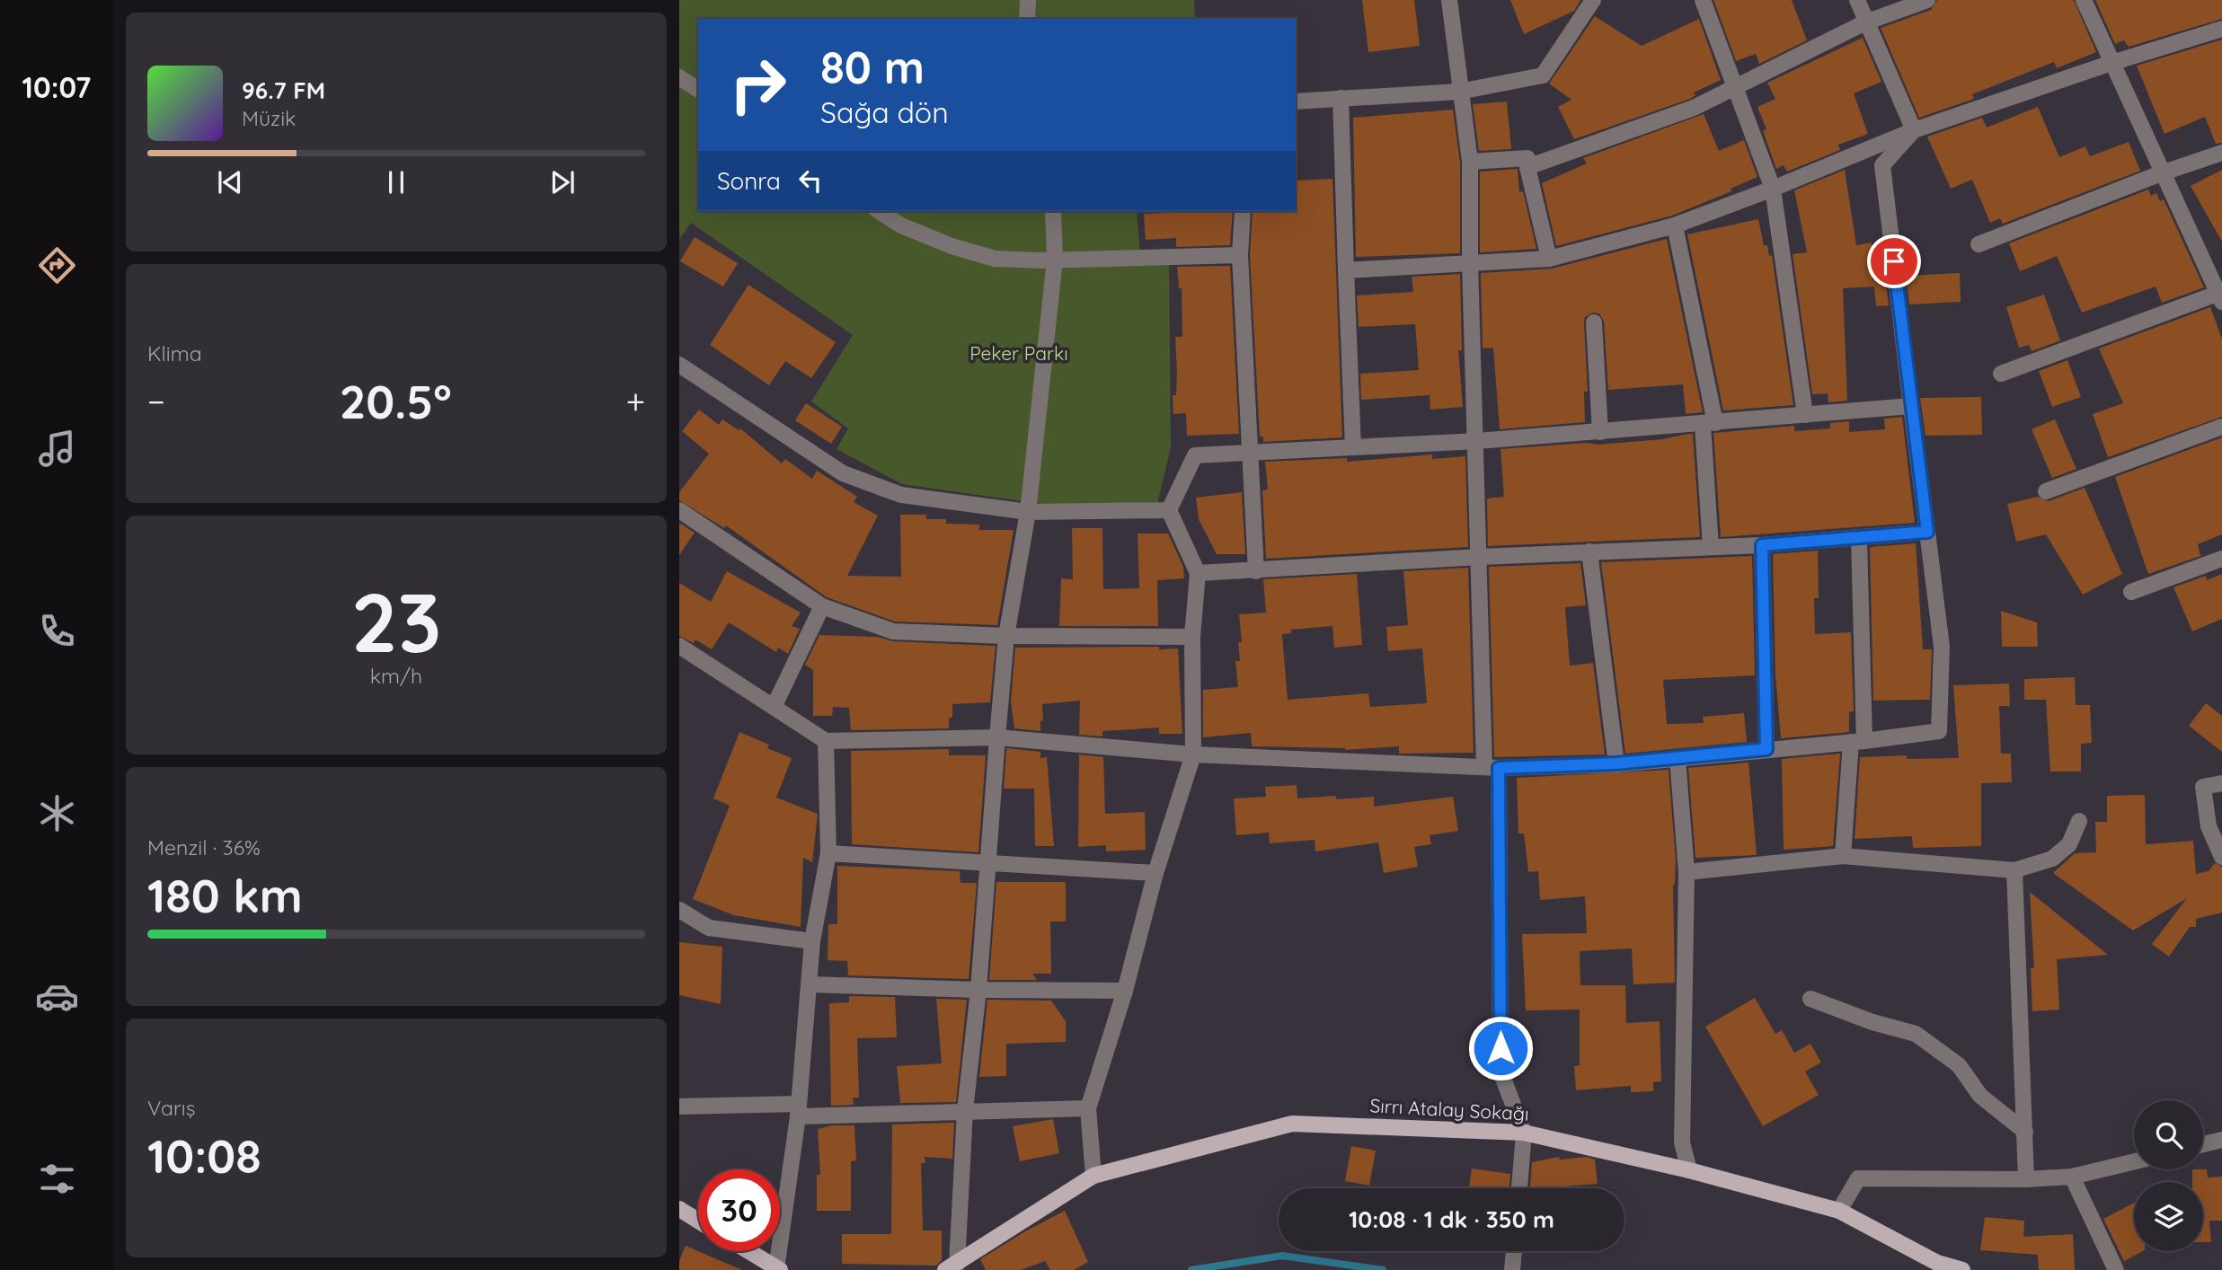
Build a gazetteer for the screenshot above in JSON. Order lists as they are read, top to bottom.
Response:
{
  "streets": {
    "main road": ["Sırrı Atalay Sokağı"]
  },
  "parks": ["Peker Parkı"],
  "page": {
    "tabs": "10:07",
    "turn": ["80 m", "Sağa dön"],
    "song": ["96.7 FM", "Müzik"],
    "then": "Sonra",
    "tile": [
      "Klima",
      ["23", "km/h"],
      ["Menzil · 36%", "180 km"],
      ["Varış", "10:08"]
    ],
    "heat": ["−", "20.5°", "+"],
    "limit": "30",
    "trip": "10:08 · 1 dk · 350 m"
  }
}
